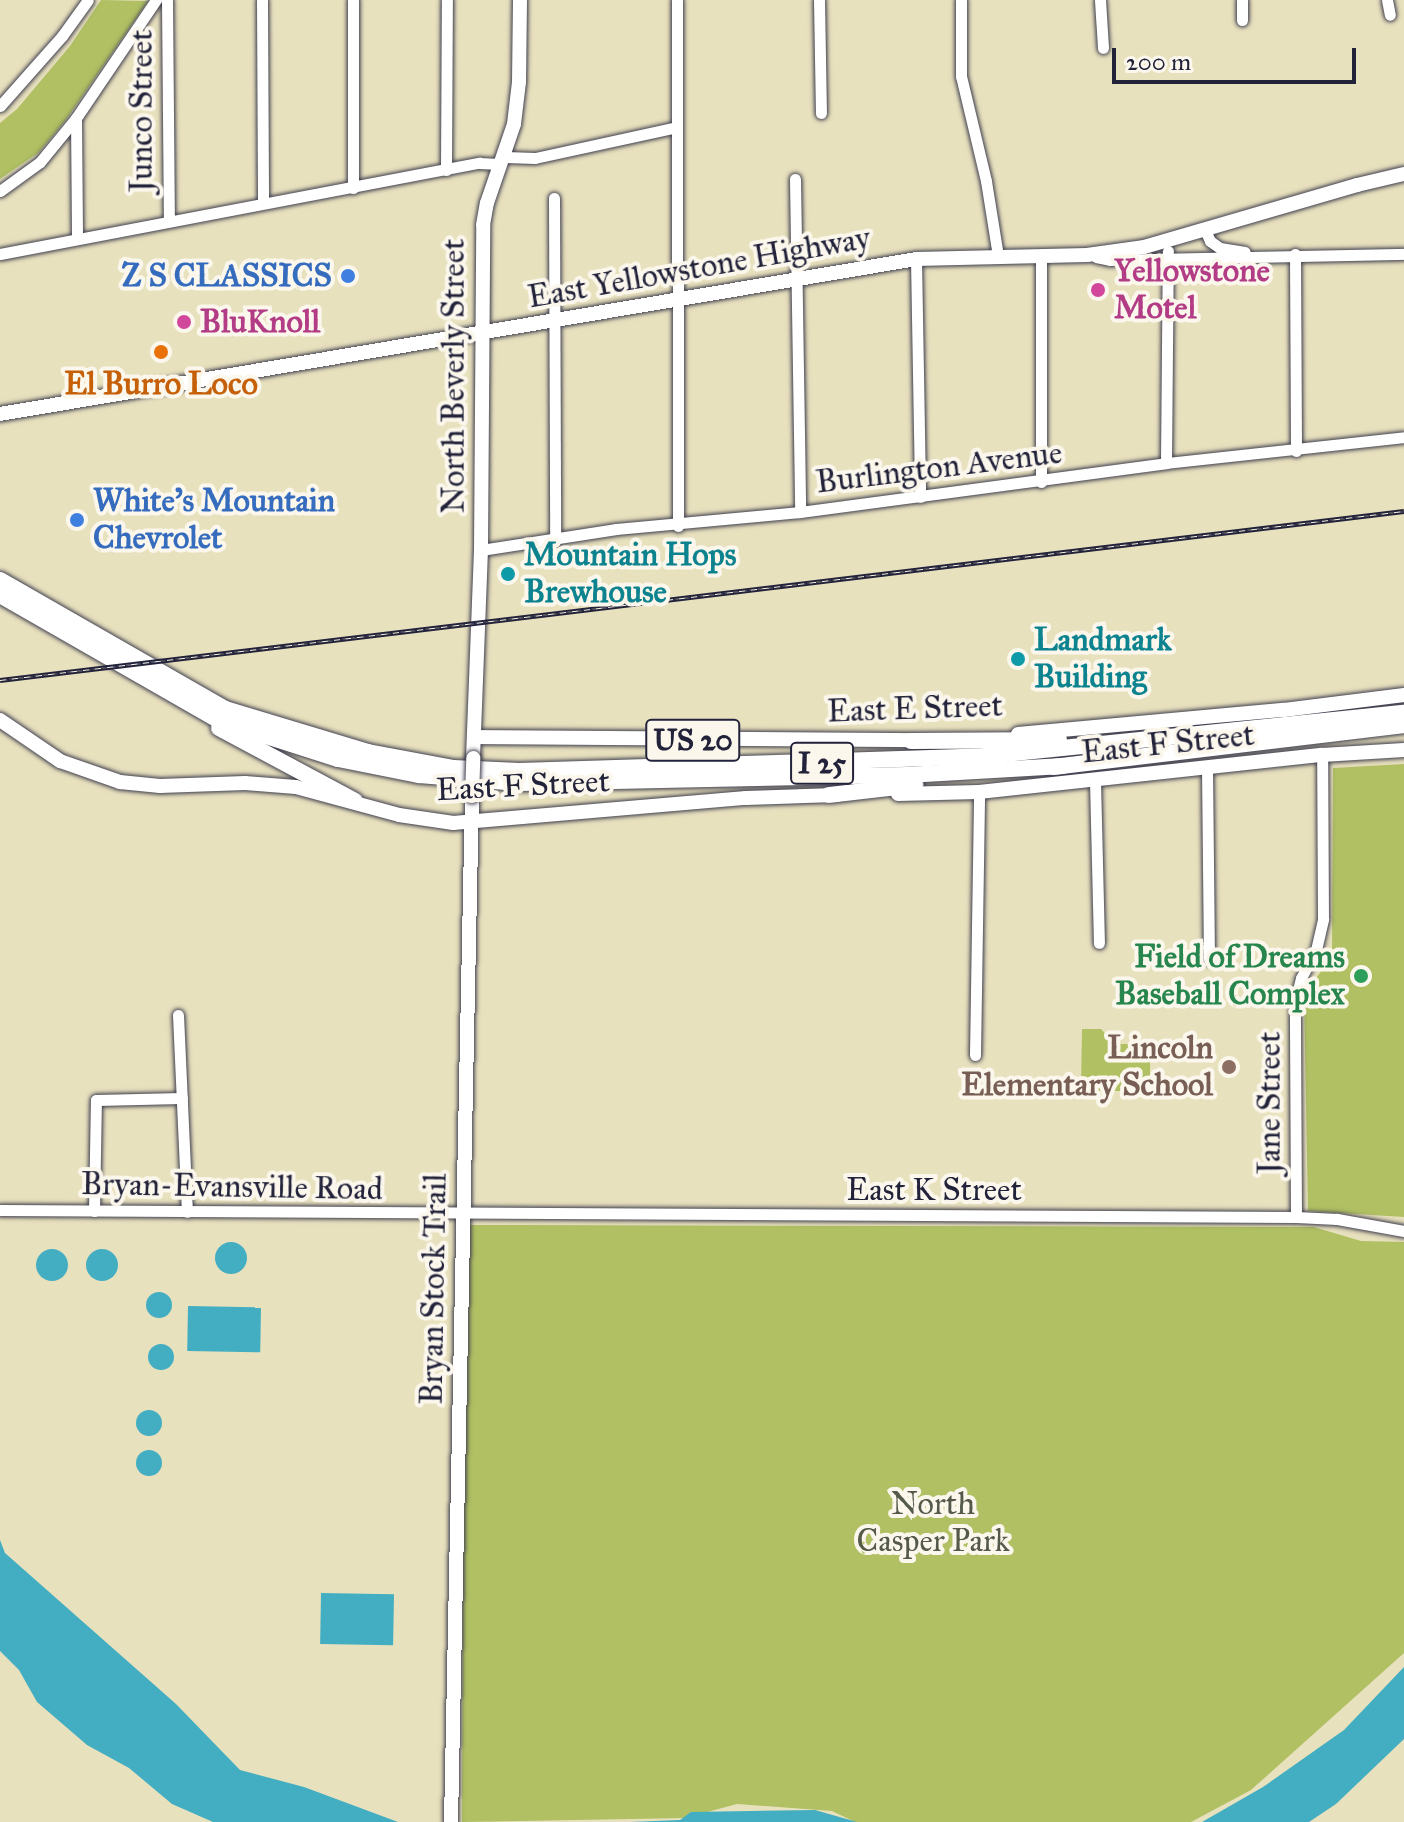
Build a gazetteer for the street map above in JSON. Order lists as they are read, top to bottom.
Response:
{
  "streets": {
    "highway": ["US 20", "I 25"],
    "main road": [
      "East Yellowstone Highway",
      "North Beverly Street",
      "East E Street",
      "East F Street",
      "Bryan Stock Trail"
    ],
    "street": [
      "Junco Street",
      "Burlington Avenue",
      "Jane Street",
      "Bryan-Evansville Road",
      "East K Street"
    ]
  },
  "crossings": [
    ["East Yellowstone Highway", "North Beverly Street"],
    ["North Beverly Street", "Burlington Avenue"],
    ["North Beverly Street", "East E Street"],
    ["North Beverly Street", "Bryan Stock Trail"],
    ["East E Street", "US 20"],
    ["US 20", "East F Street"],
    ["US 20", "I 25"],
    ["East F Street", "Jane Street"],
    ["East F Street", "Bryan Stock Trail"],
    ["Jane Street", "East K Street"],
    ["Bryan-Evansville Road", "East K Street"],
    ["Bryan-Evansville Road", "Bryan Stock Trail"],
    ["East K Street", "Bryan Stock Trail"]
  ],
  "parks": ["North Casper Park"],
  "places": [
    "Z S CLASSICS",
    "Yellowstone Motel",
    "BluKnoll",
    "El Burro Loco",
    "White's Mountain Chevrolet",
    "Mountain Hops Brewhouse",
    "Landmark Building",
    "Field of Dreams Baseball Complex",
    "Lincoln Elementary School"
  ],
  "scale_bar": "200 m"
}
